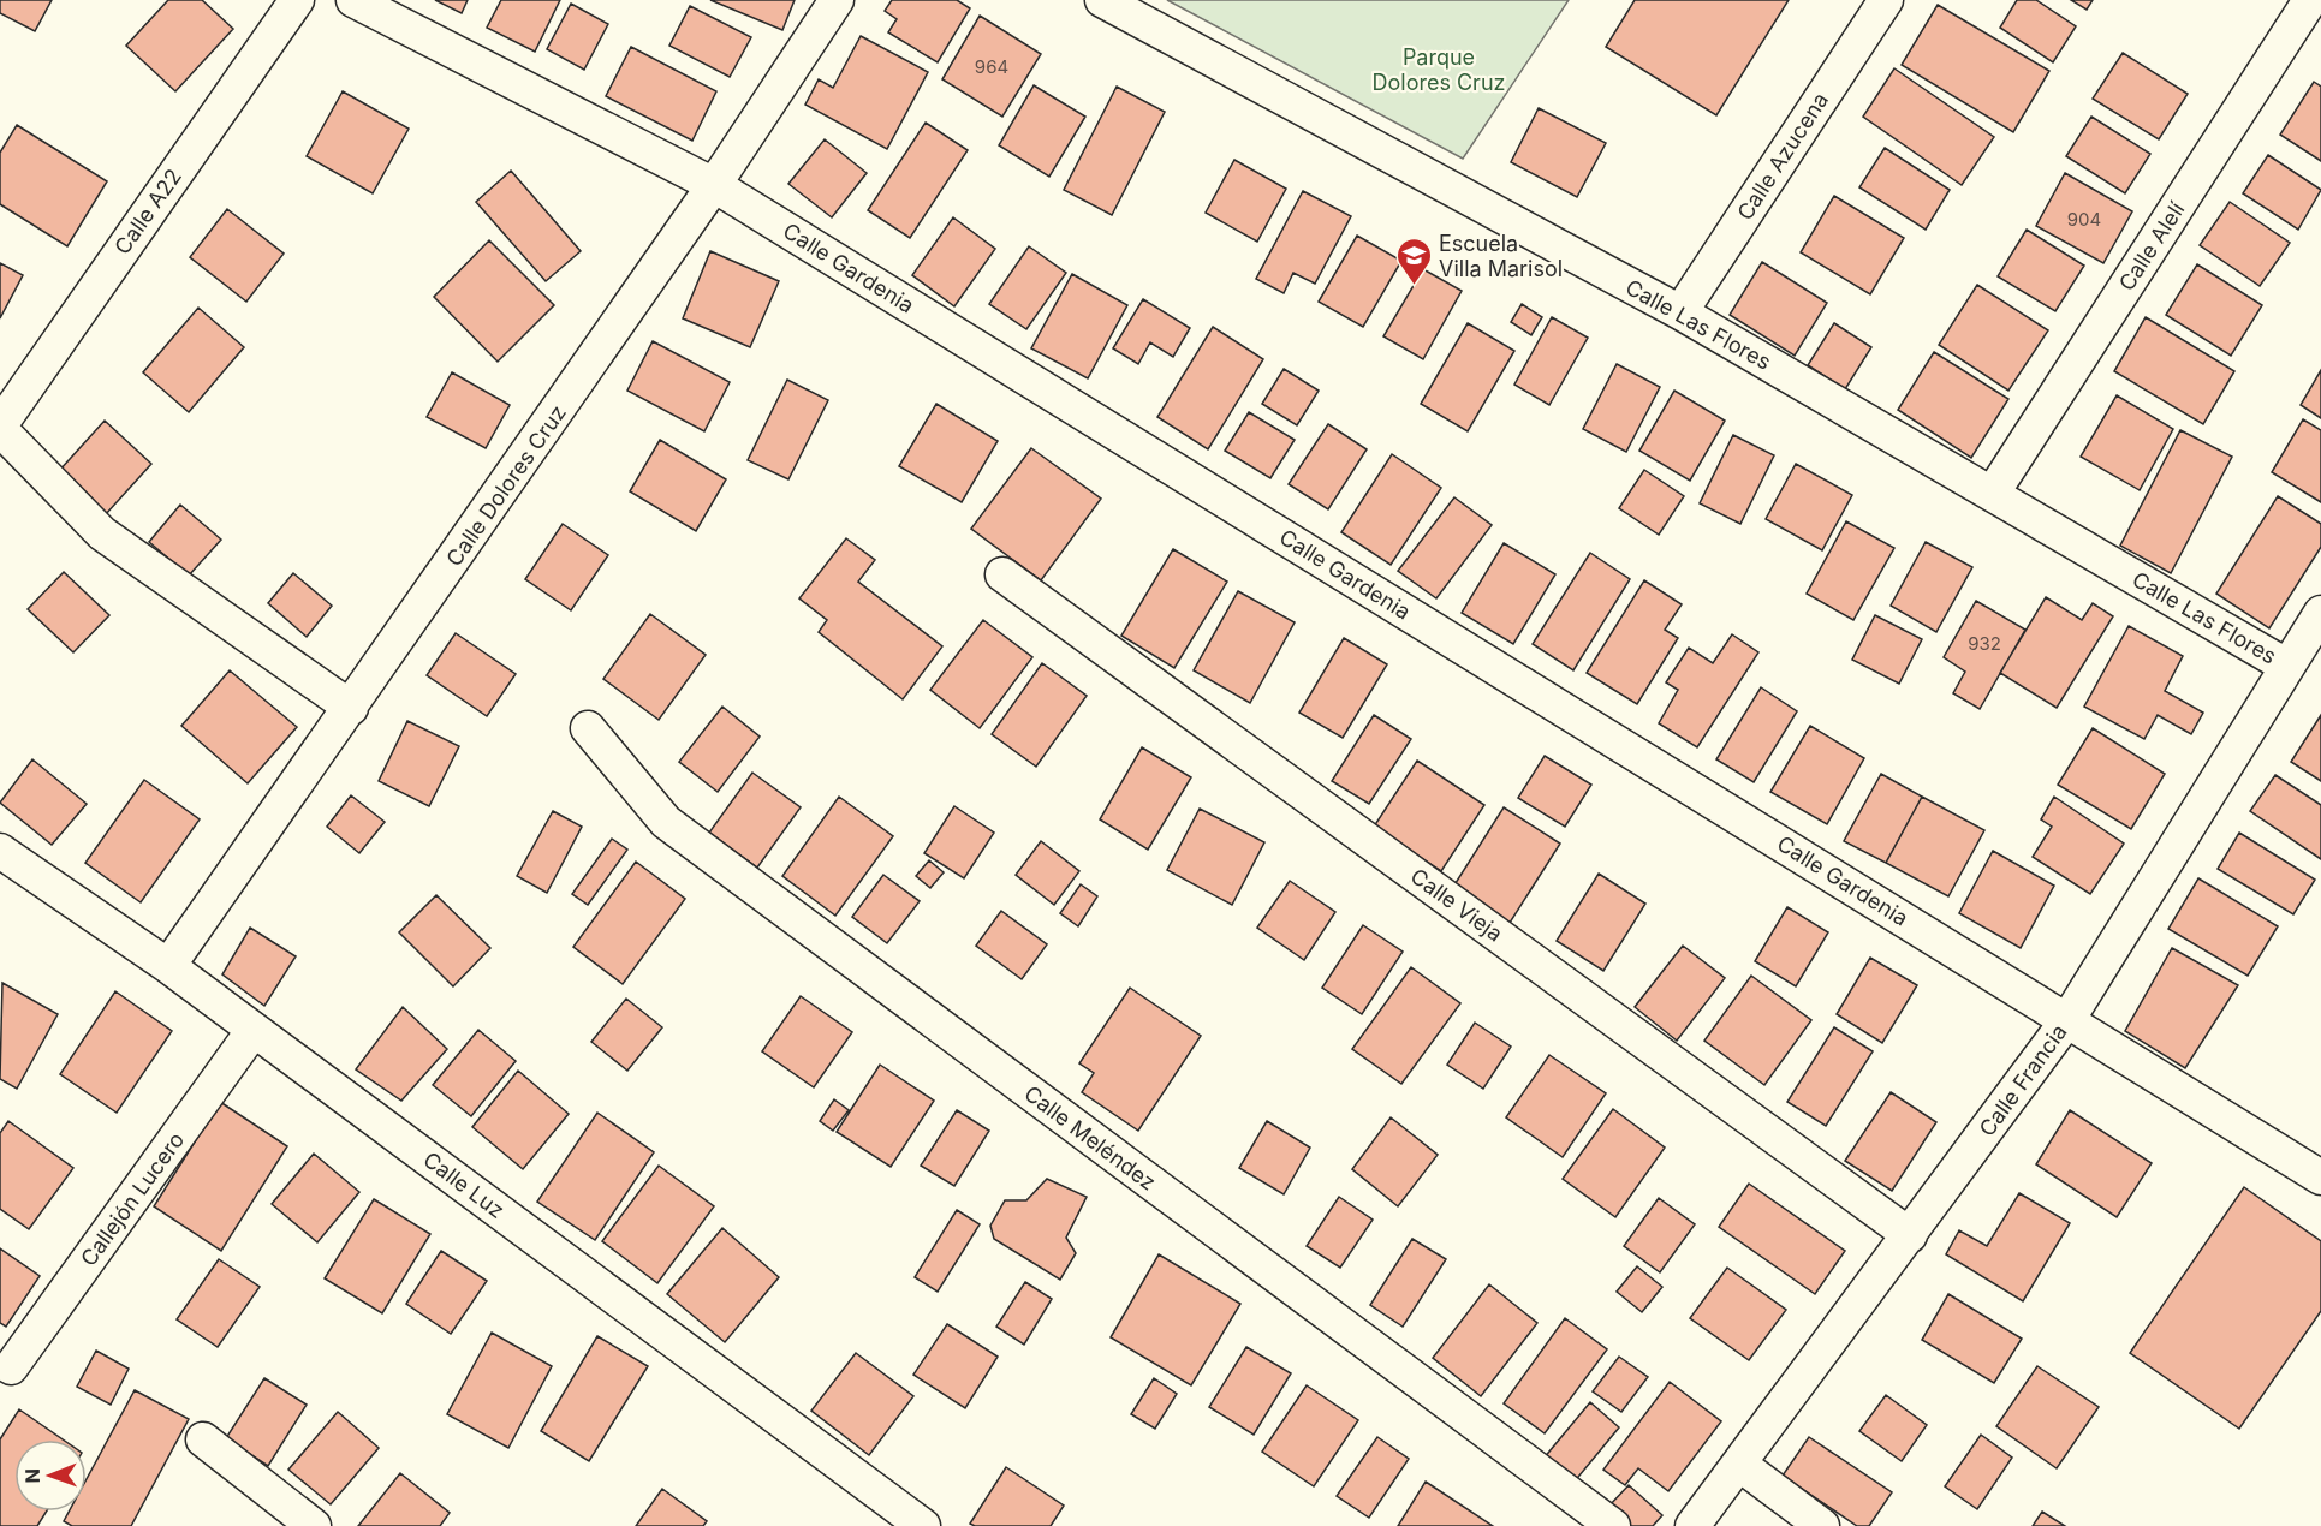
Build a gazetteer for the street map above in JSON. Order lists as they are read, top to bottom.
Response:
{
  "streets": {
    "street": [
      "Calle Azucena",
      "Calle A22",
      "Calle Alelí",
      "Calle Gardenia",
      "Calle Las Flores",
      "Calle Dolores Cruz",
      "Calle Vieja",
      "Calle Francia",
      "Calle Meléndez",
      "Calle Luz",
      "Callejón Lucero"
    ]
  },
  "crossings": [
    ["Calle Azucena", "Calle Las Flores"],
    ["Calle A22", "Calle Dolores Cruz"],
    ["Calle Alelí", "Calle Las Flores"],
    ["Calle Gardenia", "Calle Dolores Cruz"],
    ["Calle Gardenia", "Calle Francia"],
    ["Calle Las Flores", "Calle Francia"],
    ["Calle Dolores Cruz", "Calle Luz"],
    ["Calle Vieja", "Calle Francia"],
    ["Calle Luz", "Callejón Lucero"]
  ],
  "parks": ["Parque Dolores Cruz"],
  "places": {
    "school or university": ["Escuela Villa Marisol"]
  },
  "house_numbers": ["964", "904", "932"],
  "north": "left"
}
